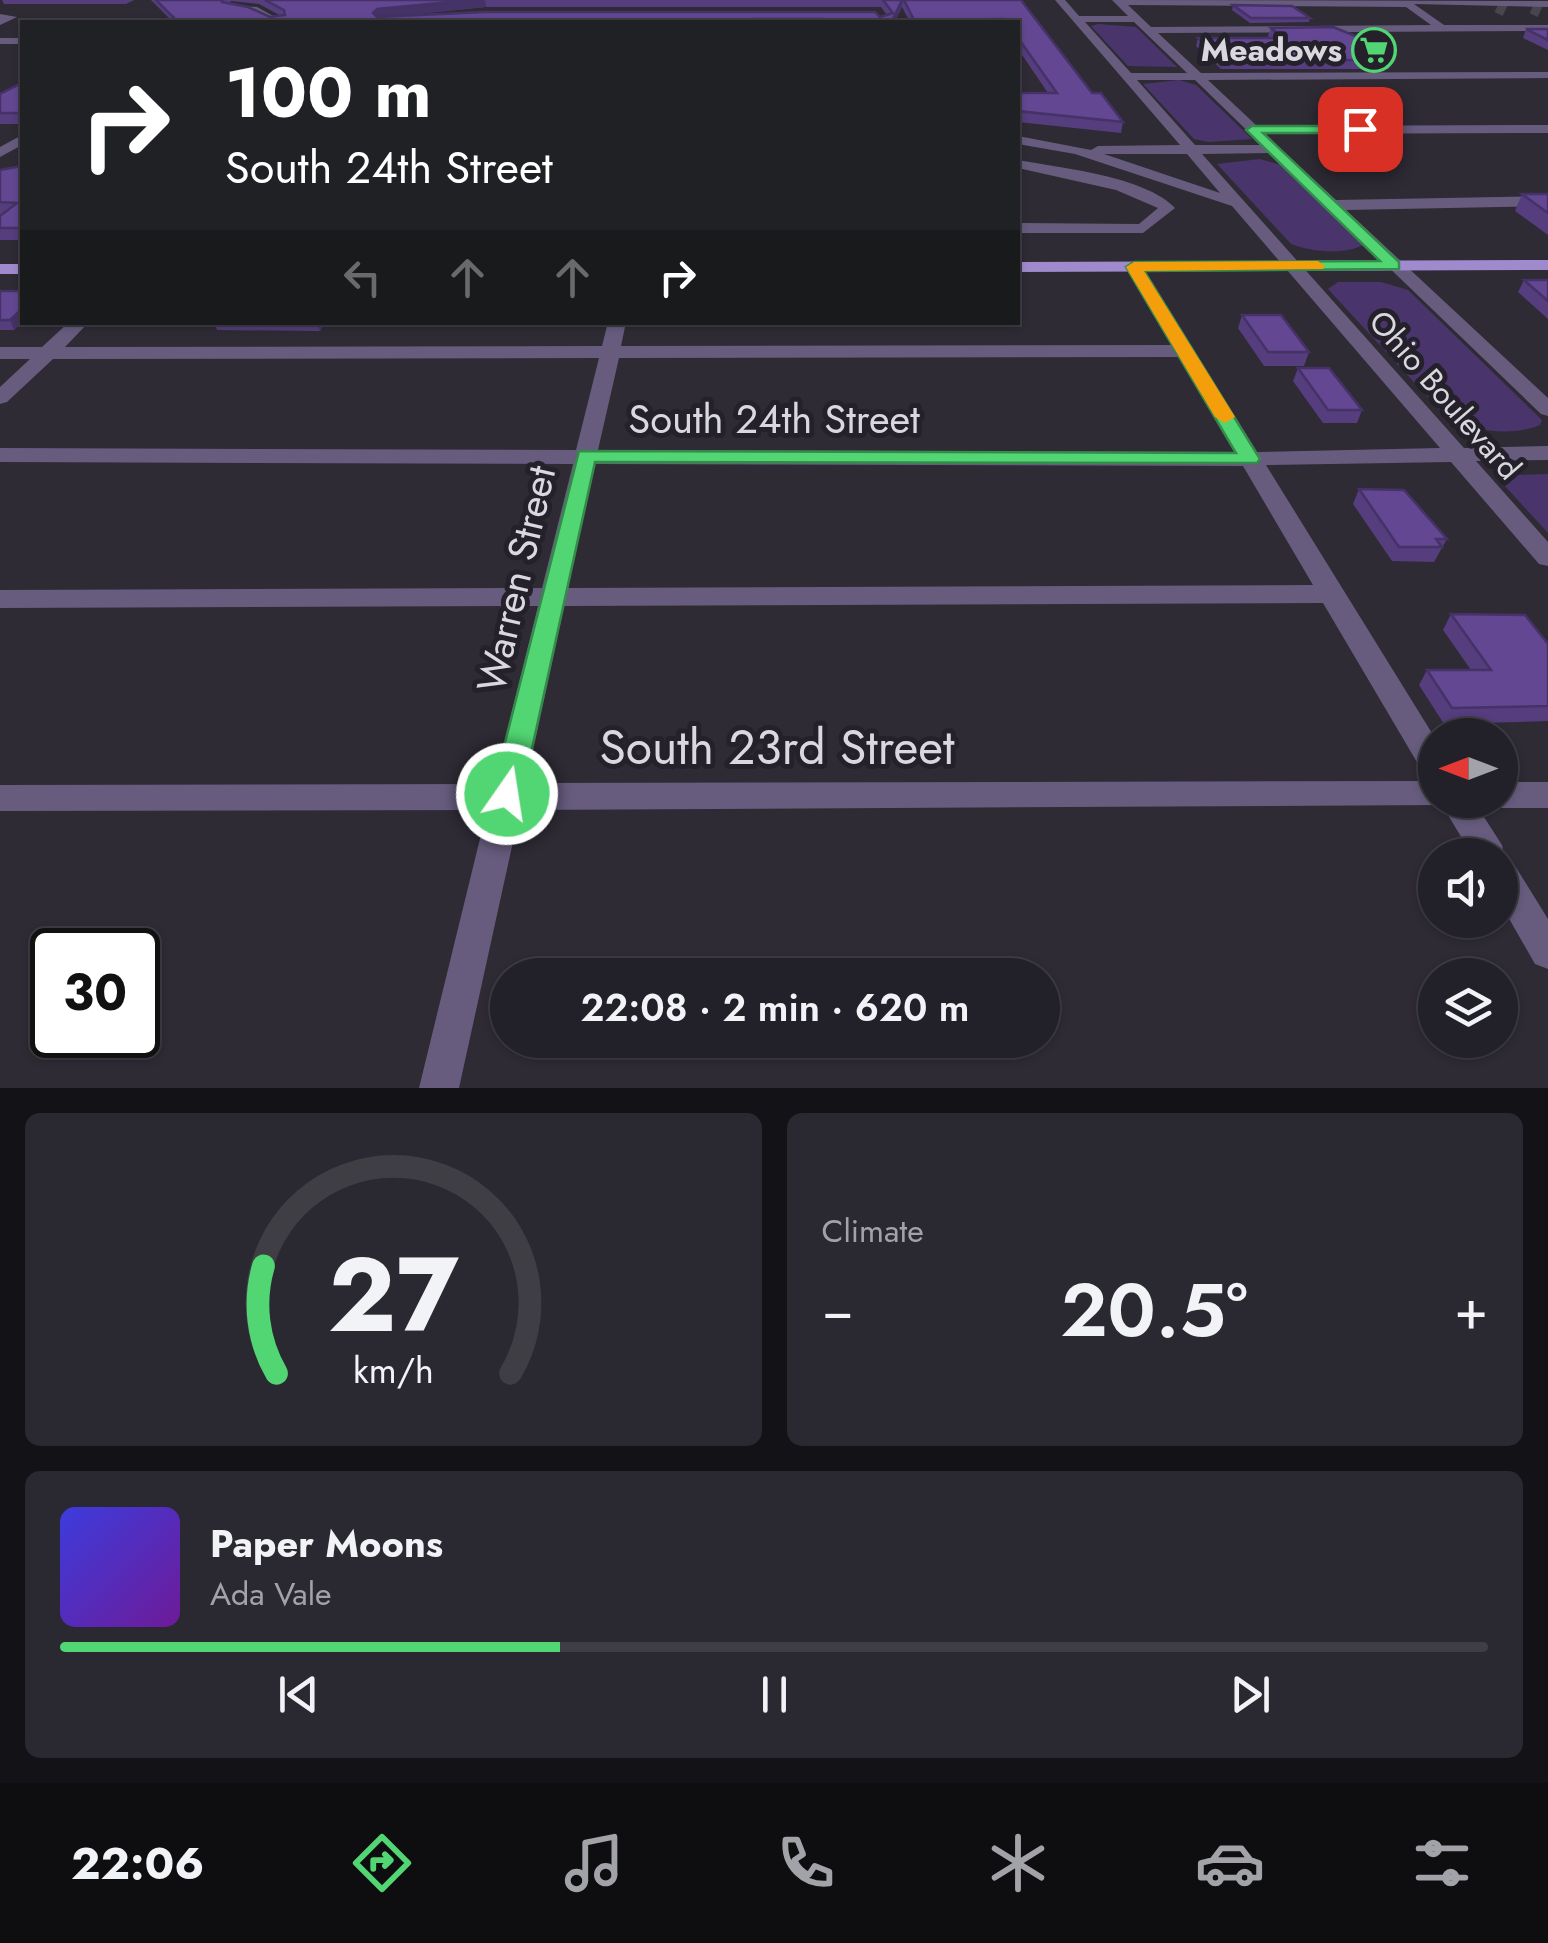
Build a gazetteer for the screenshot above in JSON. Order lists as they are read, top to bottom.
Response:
{
  "streets": {
    "street": [
      "Ohio Boulevard",
      "South 24th Street",
      "Warren Street",
      "South 23rd Street"
    ]
  },
  "crossings": [
    ["Ohio Boulevard", "South 24th Street"],
    ["South 24th Street", "Warren Street"],
    ["Warren Street", "South 23rd Street"]
  ],
  "places": {
    "supermarket": ["Meadows"]
  },
  "north": "left",
  "page": {
    "turn": ["100 m", "South 24th Street"],
    "limit": "30",
    "trip": "22:08 · 2 min · 620 m",
    "tile": "Climate",
    "heat": ["−", "20.5°", "+"],
    "song": ["Paper Moons", "Ada Vale"],
    "tabs": "22:06",
    "gauge": ["27", "km/h"]
  }
}
